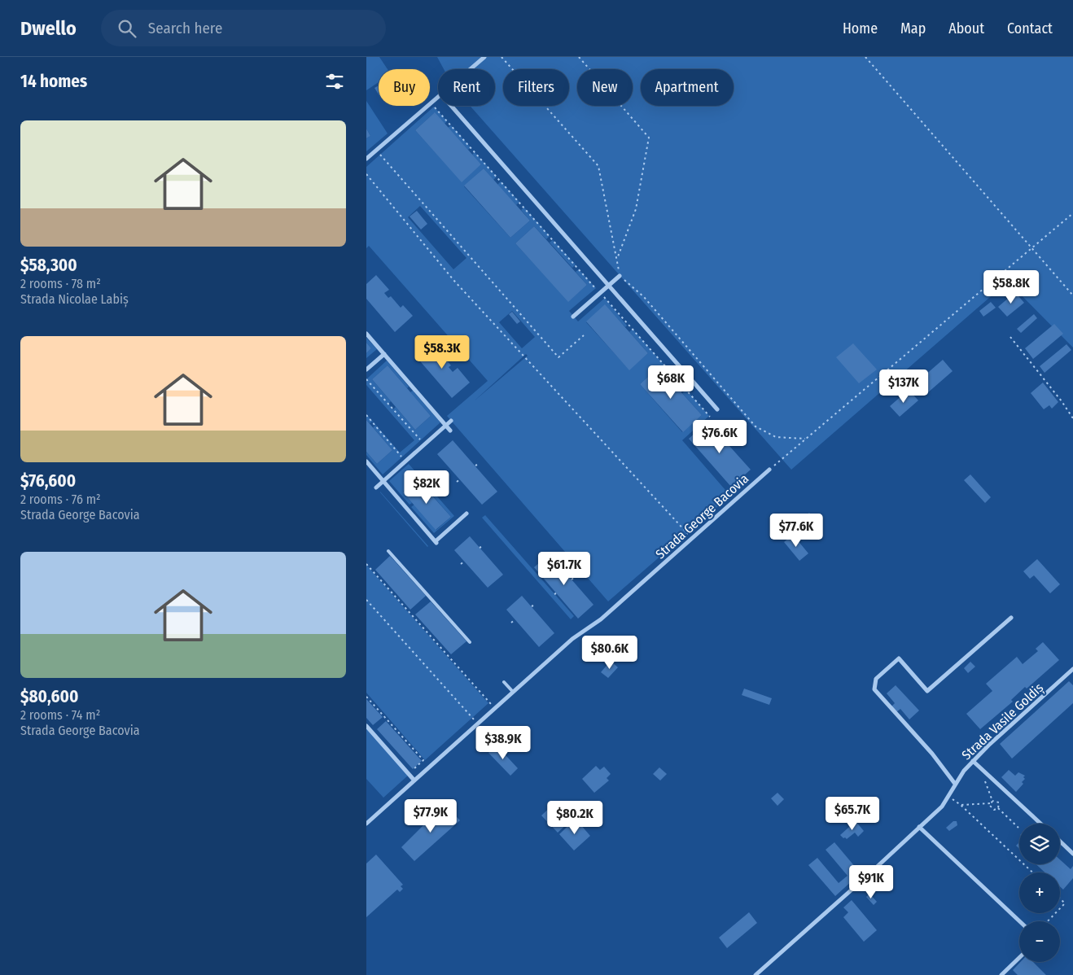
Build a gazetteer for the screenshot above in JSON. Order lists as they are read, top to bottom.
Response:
{
  "streets": {
    "street": ["Strada George Bacovia", "Strada Vasile Goldiș"]
  },
  "page": {
    "header": "Dwello",
    "search": "Search here",
    "nav": [
      "Home",
      "Map",
      "About",
      "Contact"
    ],
    "heading": "14 homes",
    "chip": [
      "Buy",
      "Rent",
      "Filters",
      "New",
      "Apartment"
    ],
    "list": [
      {
        "name": "$58,300",
        "note": "2 rooms · 78 m² · Strada Nicolae Labiș"
      },
      {
        "name": "$76,600",
        "note": "2 rooms · 76 m² · Strada George Bacovia"
      },
      {
        "name": "$80,600",
        "note": "2 rooms · 74 m² · Strada George Bacovia"
      }
    ],
    "price": [
      "$58.8K",
      "$58.3K",
      "$68K",
      "$137K",
      "$76.6K",
      "$82K",
      "$77.6K",
      "$61.7K",
      "$80.6K",
      "$38.9K",
      "$65.7K",
      "$77.9K",
      "$80.2K",
      "$91K"
    ],
    "map_buttons": ["+", "−"]
  }
}
